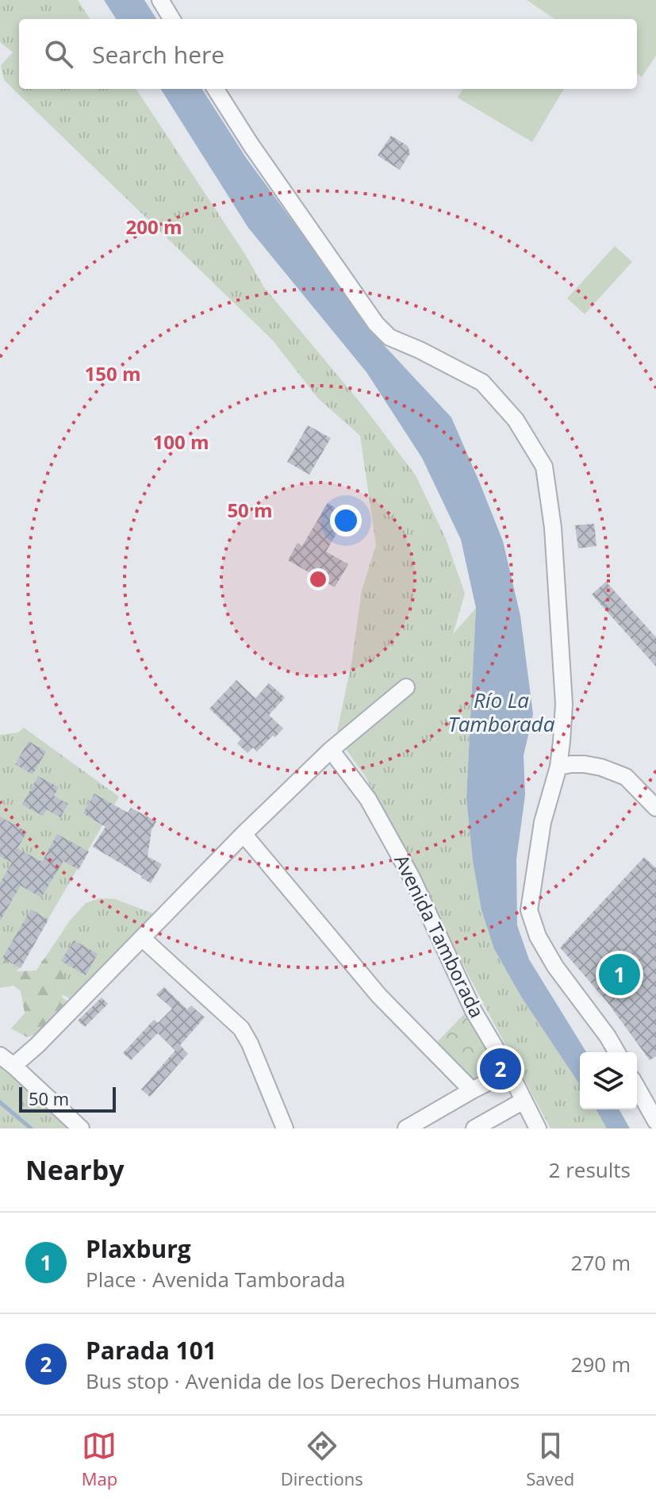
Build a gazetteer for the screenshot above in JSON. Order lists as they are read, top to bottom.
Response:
{
  "streets": {
    "street": ["Avenida Tamborada"]
  },
  "water": ["Río La Tamborada"],
  "scale_bar": "50 m",
  "page": {
    "search": "Search here",
    "pins": ["1", "2"],
    "scale": "50 m",
    "heading": ["Nearby", "2 results"],
    "list": [
      {
        "mark": "1",
        "name": "Plaxburg",
        "note": "Place · Avenida Tamborada",
        "value": "270 m"
      },
      {
        "mark": "2",
        "name": "Parada 101",
        "note": "Bus stop · Avenida de los Derechos Humanos",
        "value": "290 m"
      }
    ],
    "nav": ["Map", "Directions", "Saved"]
  },
  "rings": [
    "200 m",
    "150 m",
    "100 m",
    "50 m"
  ]
}
